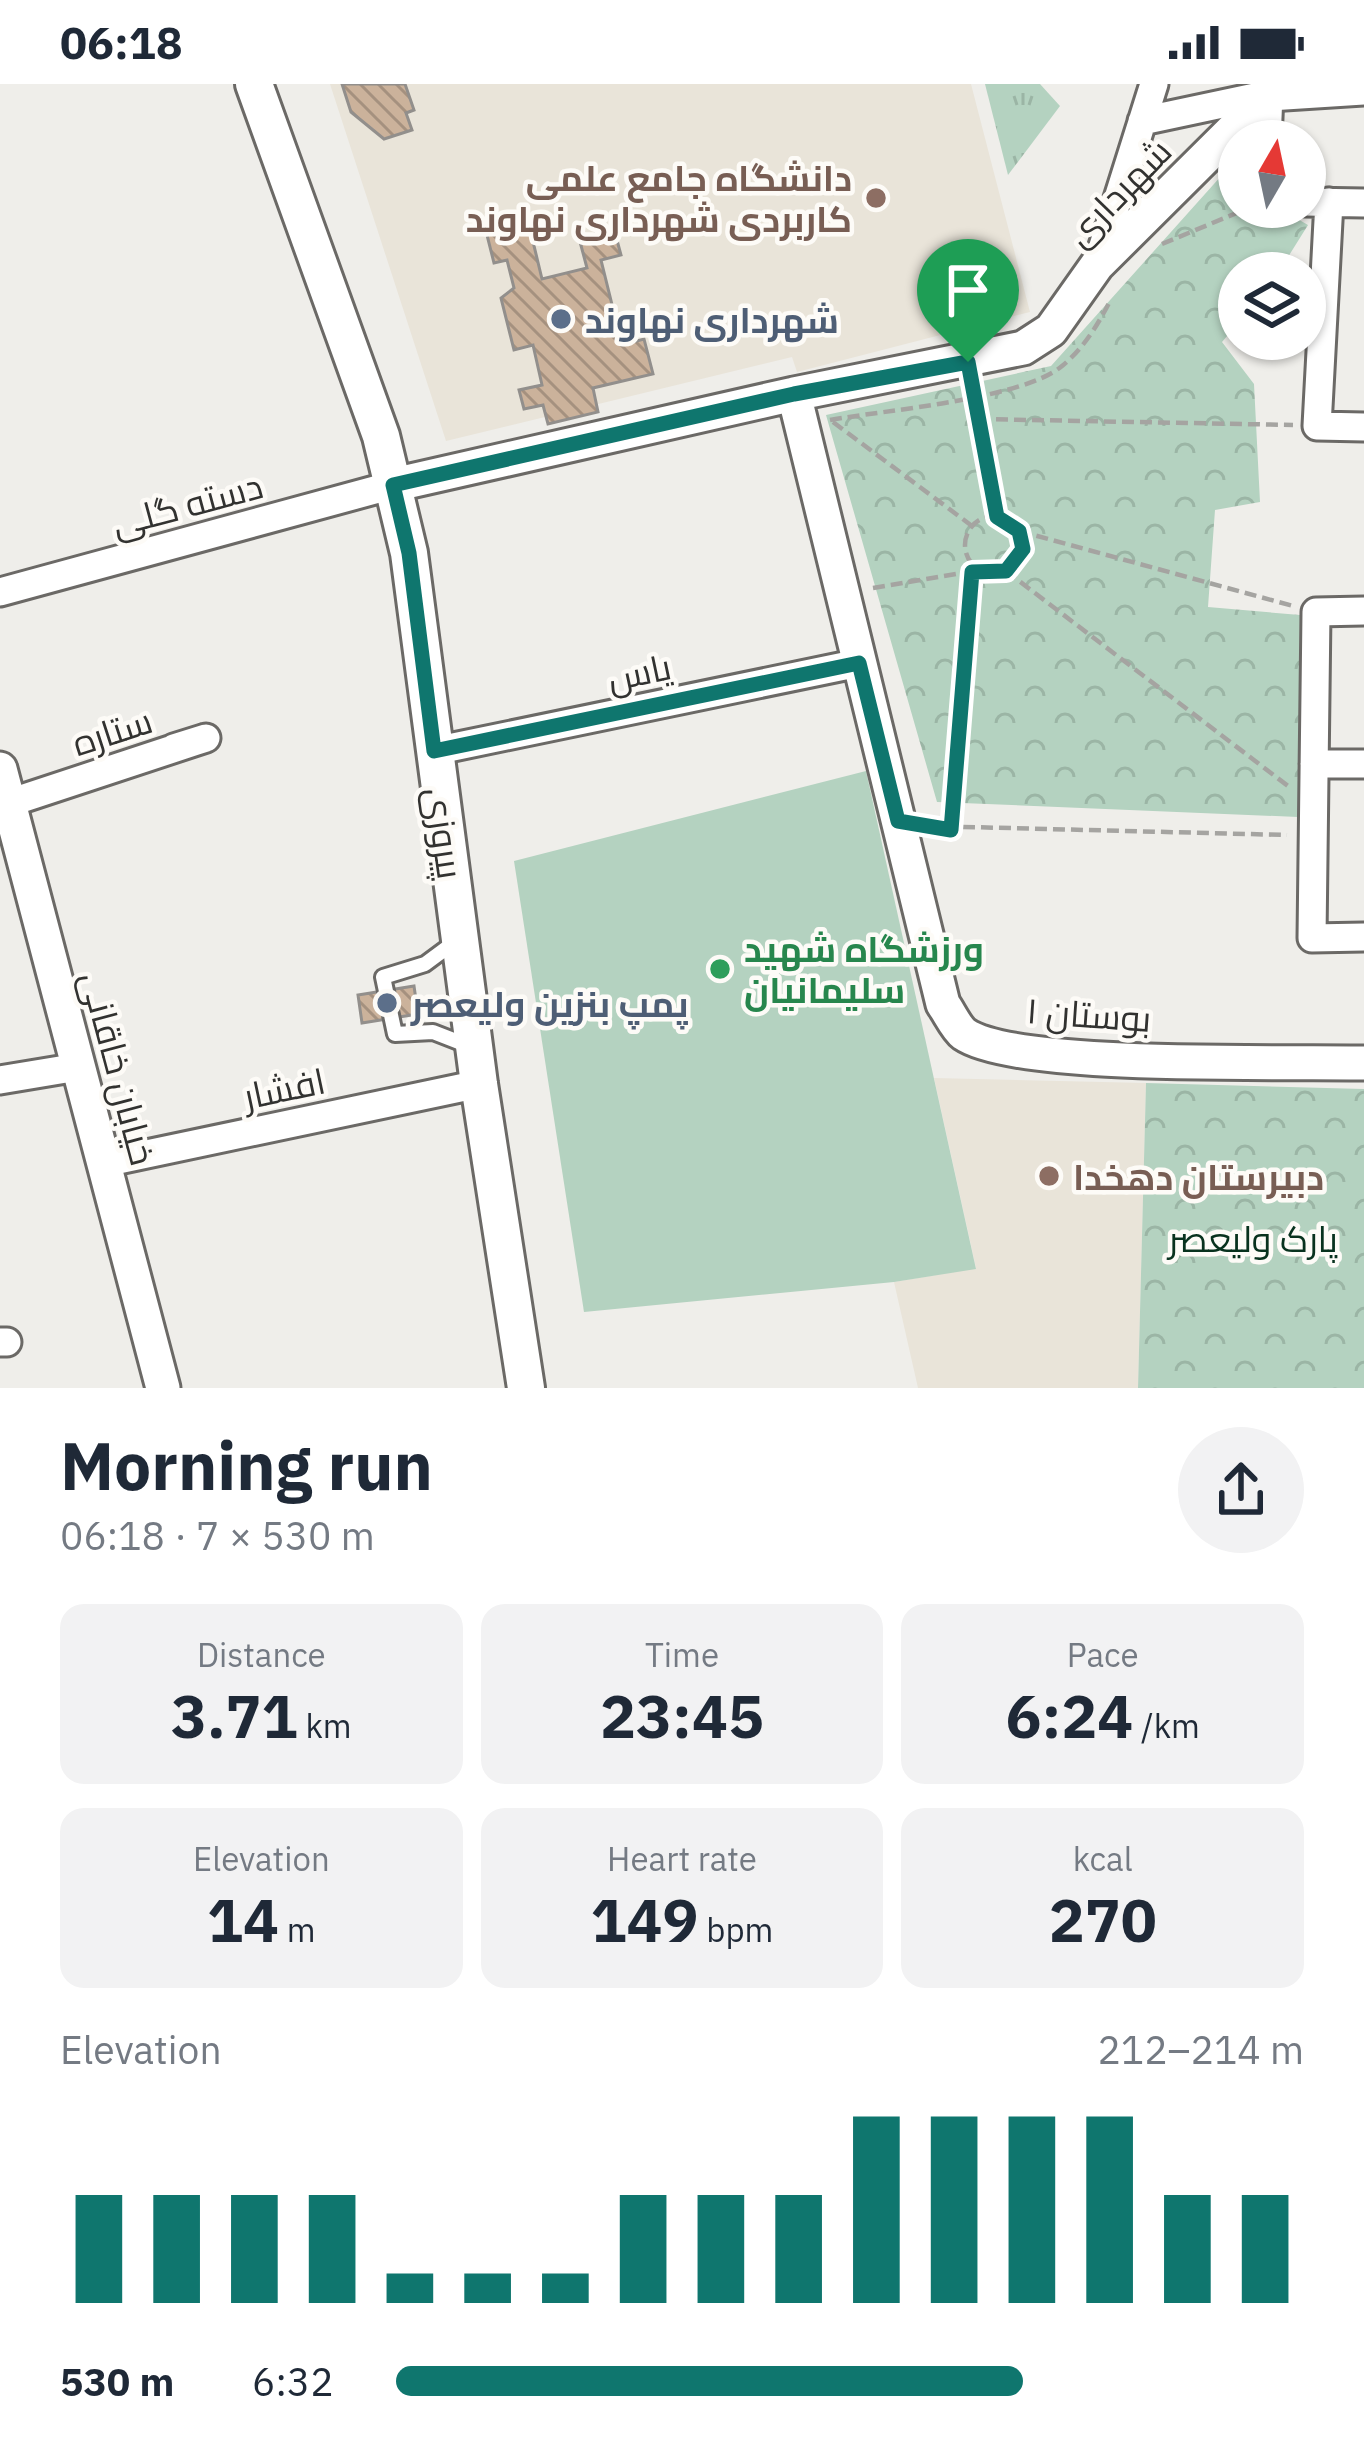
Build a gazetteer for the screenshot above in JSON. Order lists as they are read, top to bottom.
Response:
{
  "streets": {
    "main road": ["پیروزی"],
    "street": [
      "شهرداری",
      "دسته گلی",
      "یاس",
      "ستاره",
      "بوستان ۱",
      "خیابان خاقانی",
      "افشار"
    ]
  },
  "crossings": [
    ["شهرداری", "دسته گلی"],
    ["شهرداری", "پیروزی"],
    ["دسته گلی", "پیروزی"],
    ["یاس", "پیروزی"],
    ["ستاره", "خیابان خاقانی"],
    ["پیروزی", "افشار"],
    ["خیابان خاقانی", "افشار"]
  ],
  "parks": ["پارک ولیعصر"],
  "places": [
    "دانشگاه جامع علمی کاربردی شهرداری نهاوند",
    "شهرداری نهاوند",
    "ورزشگاه شهید سلیمانیان",
    "پمپ بنزین ولیعصر",
    "دبیرستان دهخدا"
  ],
  "north": "top",
  "page": {
    "status": "06:18",
    "heading": ["Morning run", "06:18 · 7 × 530 m"],
    "stats": [
      ["Distance", "3.71 km"],
      ["Time", "23:45"],
      ["Pace", "6:24 /km"],
      ["Elevation", "14 m"],
      ["Heart rate", "149 bpm"],
      ["kcal", "270"]
    ],
    "chart": ["Elevation", "212–214 m"],
    "list": [
      {
        "name": "530 m",
        "note": "6:32"
      }
    ]
  }
}
